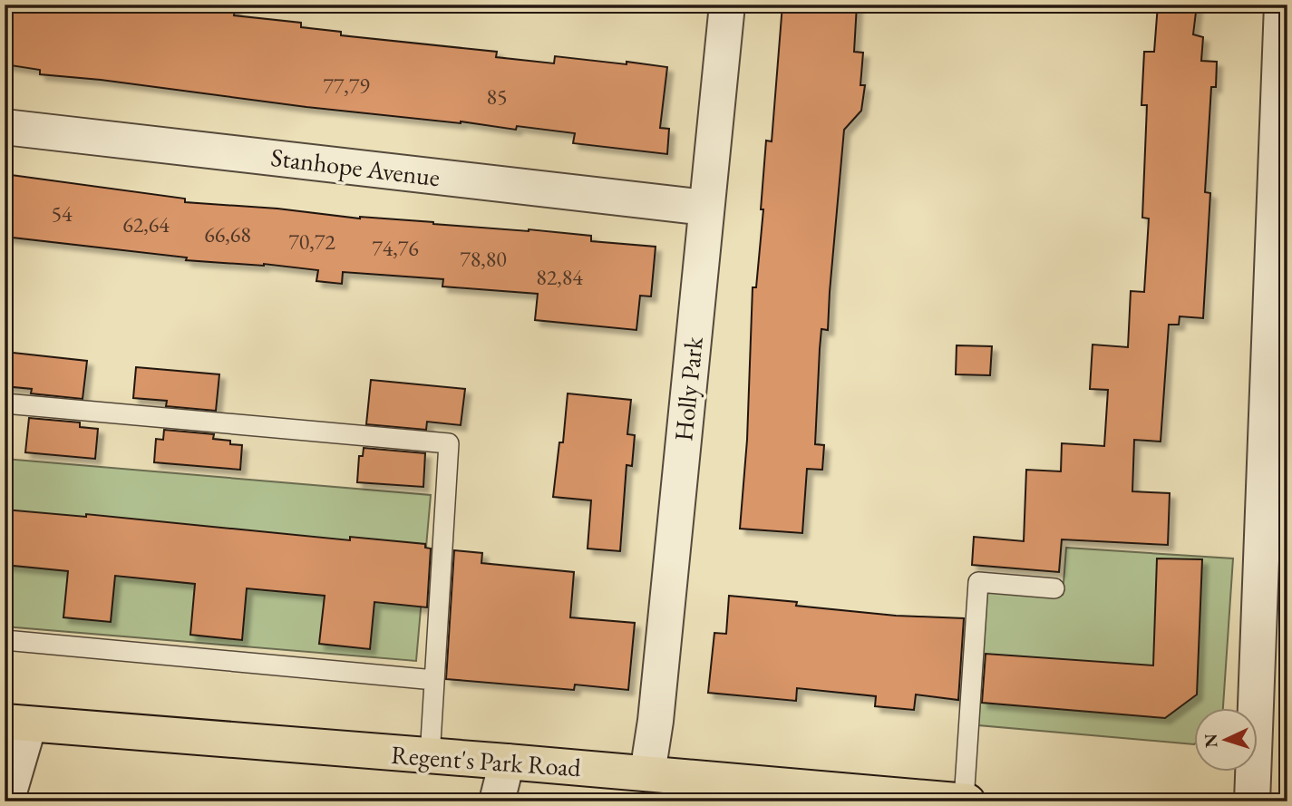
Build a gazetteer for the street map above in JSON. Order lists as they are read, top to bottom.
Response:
{
  "streets": {
    "main road": ["Regent's Park Road"],
    "street": ["Stanhope Avenue", "Holly Park"]
  },
  "crossings": [
    ["Stanhope Avenue", "Holly Park"],
    ["Holly Park", "Regent's Park Road"]
  ],
  "house_numbers": [
    "77,79",
    "85",
    "54",
    "62,64",
    "66,68",
    "70,72",
    "74,76",
    "78,80",
    "82,84"
  ],
  "north": "left"
}
